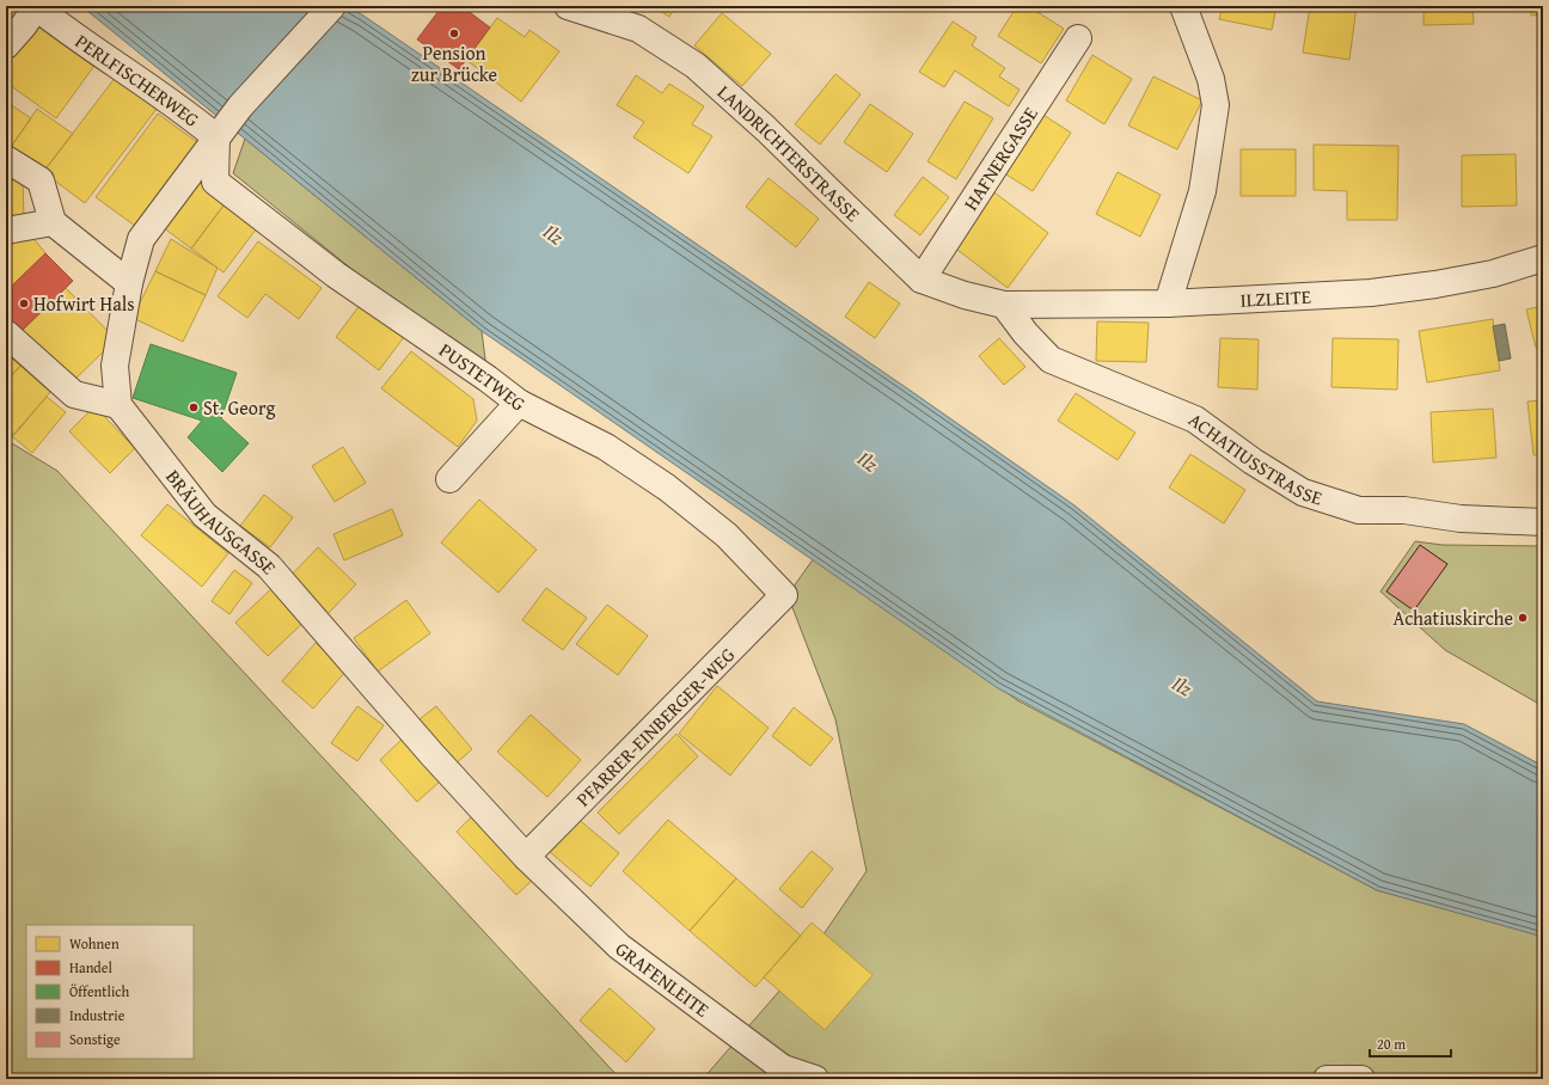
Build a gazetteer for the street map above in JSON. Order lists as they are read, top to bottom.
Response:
{
  "streets": {
    "street": [
      "PERLFISCHERWEG",
      "LANDRICHTERSTRASSE",
      "HAFNERGASSE",
      "ILZLEITE",
      "PUSTETWEG",
      "ACHATIUSSTRASSE",
      "BRÄUHAUSGASSE",
      "PFARRER-EINBERGER-WEG",
      "GRAFENLEITE"
    ]
  },
  "crossings": [
    ["PERLFISCHERWEG", "PUSTETWEG"],
    ["LANDRICHTERSTRASSE", "HAFNERGASSE"],
    ["LANDRICHTERSTRASSE", "ILZLEITE"],
    ["LANDRICHTERSTRASSE", "ACHATIUSSTRASSE"],
    ["ILZLEITE", "ACHATIUSSTRASSE"],
    ["PUSTETWEG", "PFARRER-EINBERGER-WEG"],
    ["BRÄUHAUSGASSE", "PFARRER-EINBERGER-WEG"],
    ["BRÄUHAUSGASSE", "GRAFENLEITE"],
    ["PFARRER-EINBERGER-WEG", "GRAFENLEITE"]
  ],
  "water": ["Ilz"],
  "places": [
    "Pension zur Brücke",
    "Hofwirt Hals",
    "St. Georg",
    "Achatiuskirche"
  ],
  "legend": [
    "Wohnen",
    "Handel",
    "Öffentlich",
    "Industrie",
    "Sonstige"
  ],
  "scale_bar": "20 m"
}
